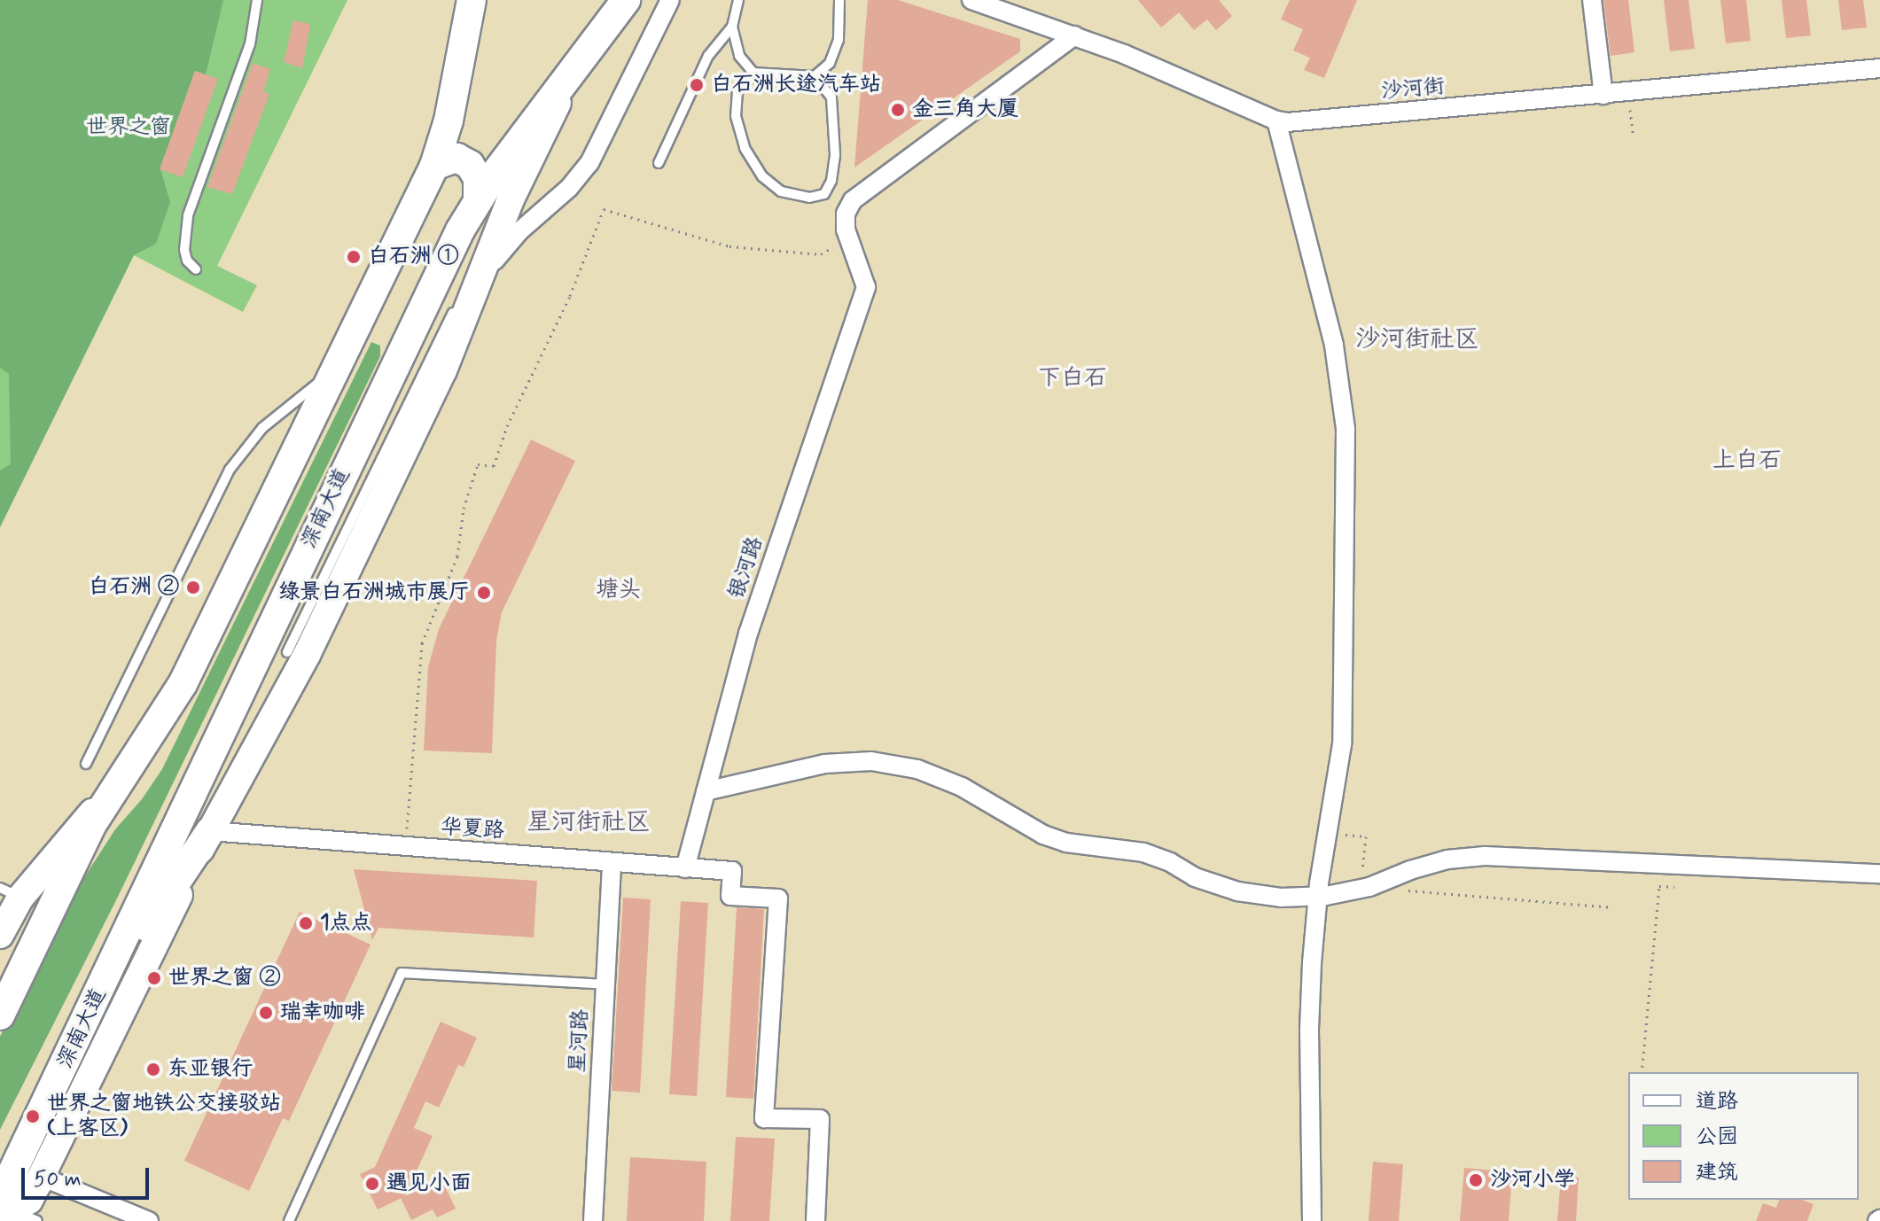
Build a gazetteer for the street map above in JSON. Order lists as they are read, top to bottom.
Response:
{
  "streets": {
    "main road": ["深南大道"],
    "street": [
      "沙河街",
      "银河路",
      "华夏路",
      "星河路"
    ]
  },
  "crossings": [
    ["银河路", "华夏路"],
    ["华夏路", "星河路"]
  ],
  "districts": [
    "沙河街社区",
    "下白石",
    "上白石",
    "塘头",
    "星河街社区"
  ],
  "parks": ["世界之窗"],
  "places": [
    "白石洲长途汽车站",
    "金三角大厦",
    "白石洲 ①",
    "白石洲 ②",
    "绿景白石洲城市展厅",
    "1点点",
    "世界之窗 ②",
    "瑞幸咖啡",
    "东亚银行",
    "世界之窗地铁公交接驳站 (上客区)",
    "沙河小学",
    "遇见小面"
  ],
  "legend": ["道路", "公园", "建筑"],
  "scale_bar": "50 m"
}
